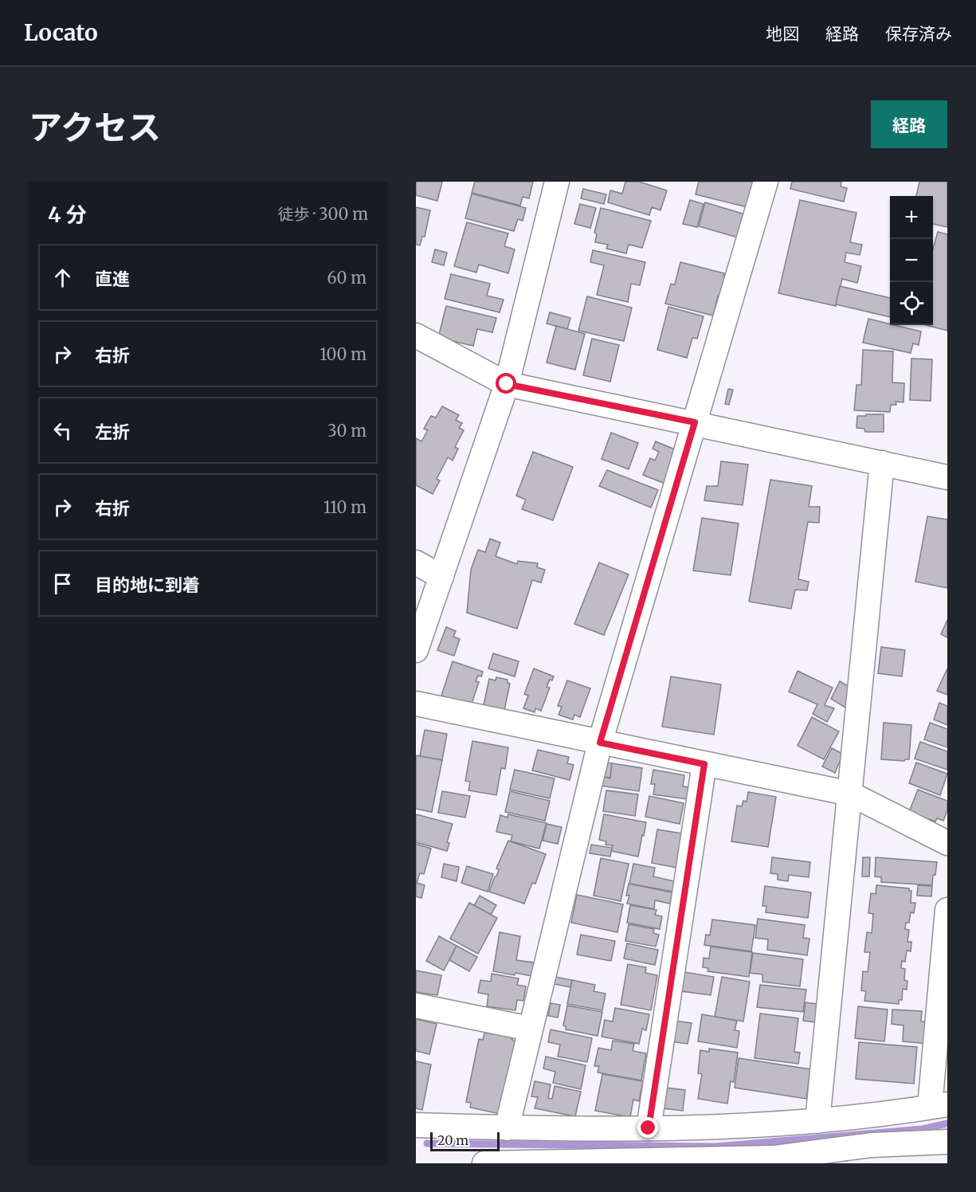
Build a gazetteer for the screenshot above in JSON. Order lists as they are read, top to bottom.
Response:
{
  "scale_bar": "20 m",
  "page": {
    "header": "Locato",
    "nav": ["地図", "経路", "保存済み"],
    "title": "アクセス",
    "buttons": "経路",
    "heading": ["4 分", "徒歩 · 300 m"],
    "map_buttons": ["+", "−"],
    "list": [
      ["直進", "60 m"],
      ["右折", "100 m"],
      ["左折", "30 m"],
      ["右折", "110 m"],
      "目的地に到着"
    ],
    "scale": "20 m"
  }
}
